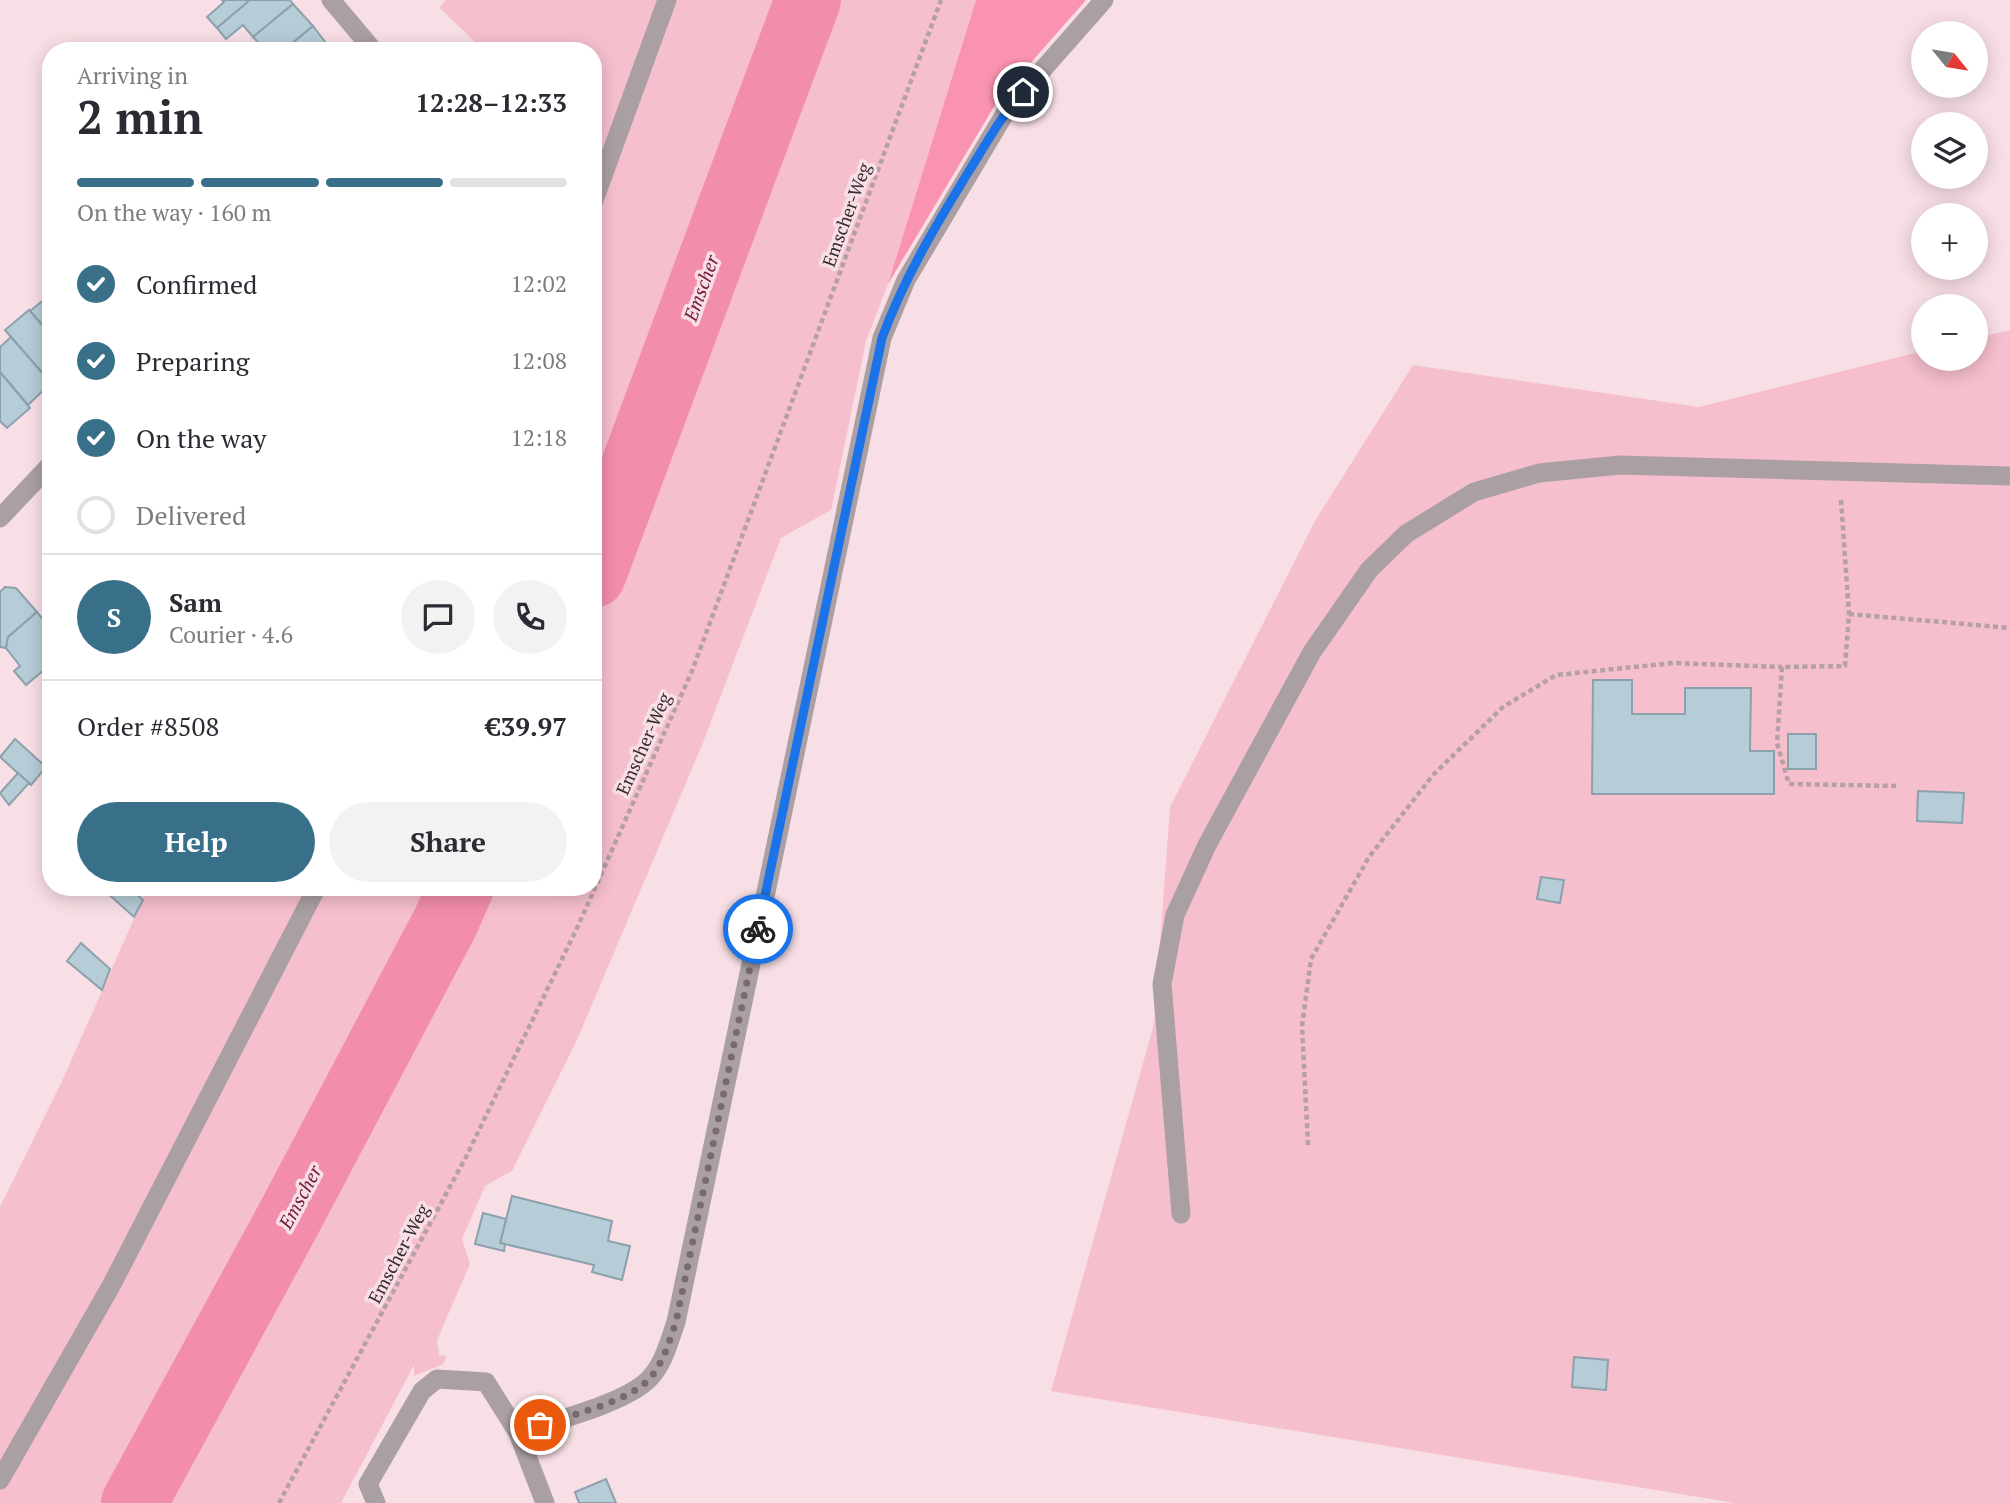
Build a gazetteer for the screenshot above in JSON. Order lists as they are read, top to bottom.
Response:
{
  "streets": {
    "path": ["Emscher-Weg"]
  },
  "water": ["Emscher"],
  "north": "bottom right",
  "page": {
    "map_buttons": ["+", "−"],
    "heading": ["2 min", "Arriving in", "12:28–12:33"],
    "panel": [
      "Sam",
      "Courier · 4.6",
      "Order #8508",
      "€39.97"
    ],
    "bar": "On the way · 160 m",
    "list": [
      ["Confirmed", "12:02"],
      ["Preparing", "12:08"],
      ["On the way", "12:18"],
      "Delivered"
    ],
    "round": "S",
    "buttons": ["Help", "Share"]
  }
}
